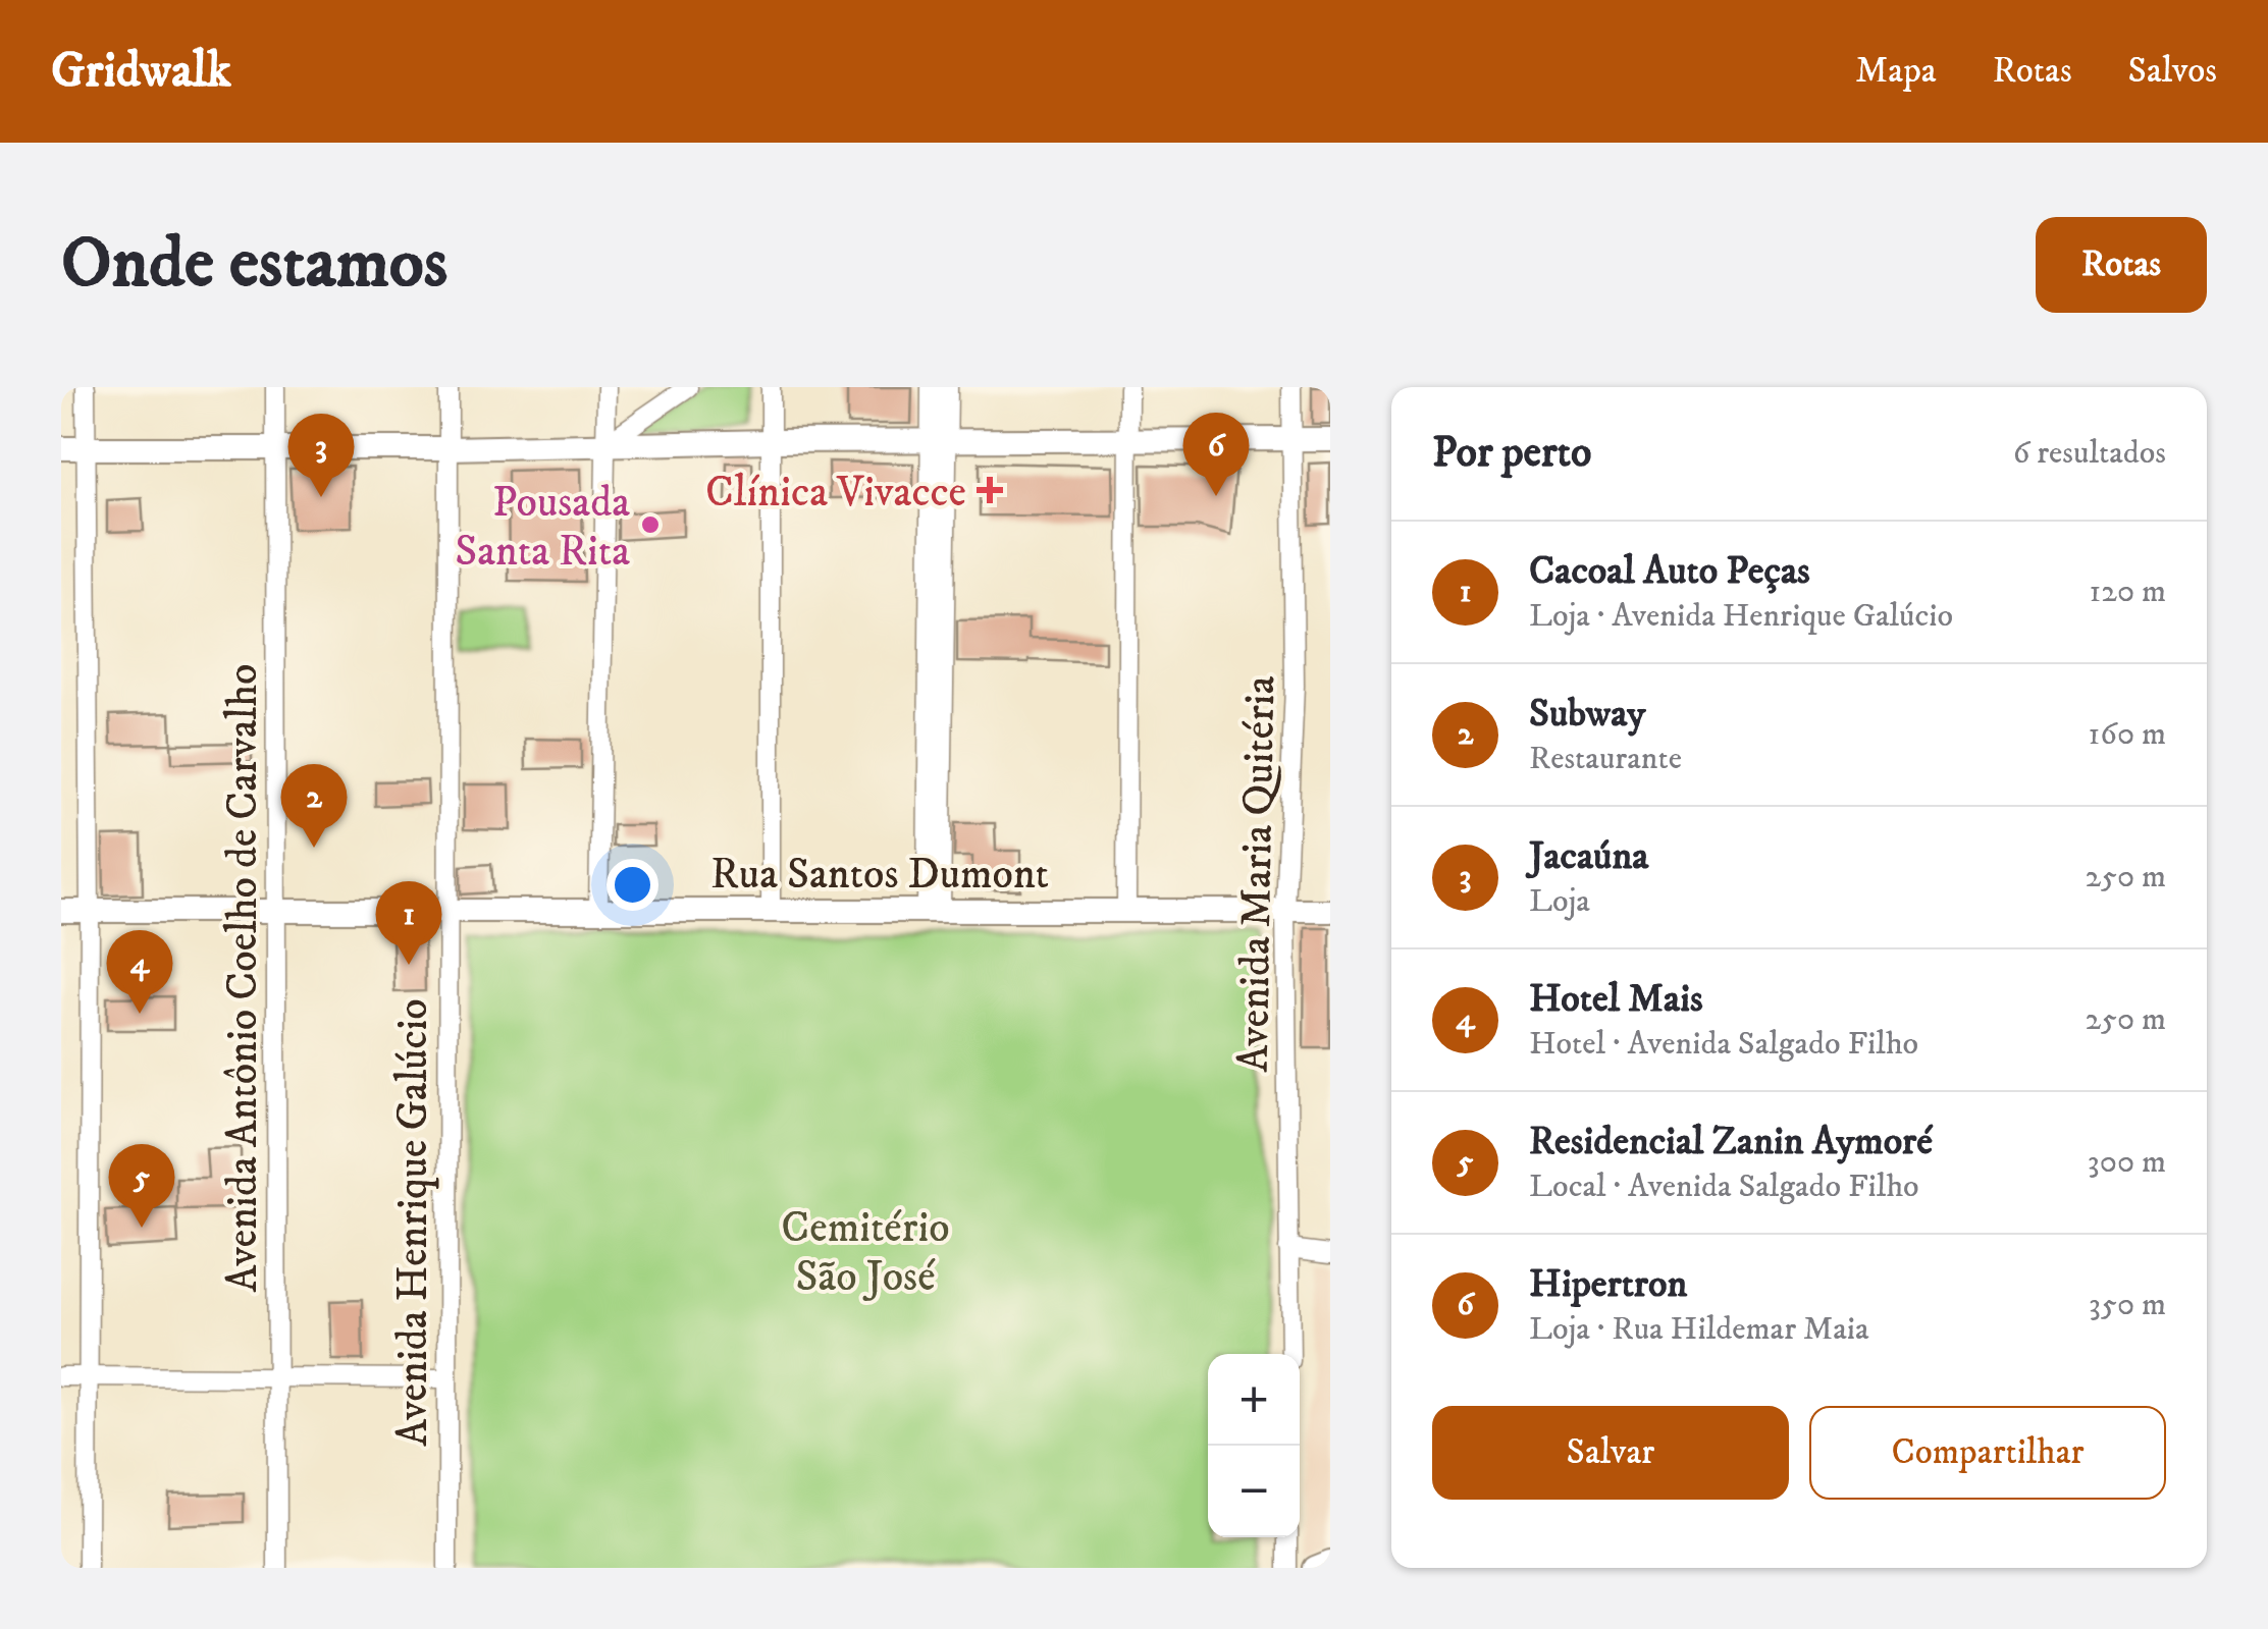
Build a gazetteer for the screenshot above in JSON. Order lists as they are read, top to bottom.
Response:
{
  "streets": {
    "main road": ["Rua Santos Dumont"],
    "street": ["Avenida Maria Quitéria", "Avenida Antônio Coelho de Carvalho", "Avenida Henrique Galúcio"]
  },
  "crossings": [
    ["Rua Santos Dumont", "Avenida Maria Quitéria"],
    ["Rua Santos Dumont", "Avenida Antônio Coelho de Carvalho"],
    ["Rua Santos Dumont", "Avenida Henrique Galúcio"]
  ],
  "parks": ["Cemitério São José"],
  "places": {
    "health": ["Clínica Vivacce"],
    "other": ["Pousada Santa Rita"]
  },
  "page": {
    "header": "Gridwalk",
    "nav": ["Mapa", "Rotas", "Salvos"],
    "buttons": [
      "Rotas",
      ["Salvar", "Compartilhar"]
    ],
    "title": "Onde estamos",
    "heading": ["Por perto", "6 resultados"],
    "pins": [
      "6",
      "3",
      "2",
      "1",
      "4",
      "5"
    ],
    "list": [
      {
        "mark": "1",
        "name": "Cacoal Auto Peças",
        "note": "Loja · Avenida Henrique Galúcio",
        "value": "120 m"
      },
      {
        "mark": "2",
        "name": "Subway",
        "note": "Restaurante",
        "value": "160 m"
      },
      {
        "mark": "3",
        "name": "Jacaúna",
        "note": "Loja",
        "value": "250 m"
      },
      {
        "mark": "4",
        "name": "Hotel Mais",
        "note": "Hotel · Avenida Salgado Filho",
        "value": "250 m"
      },
      {
        "mark": "5",
        "name": "Residencial Zanin Aymoré",
        "note": "Local · Avenida Salgado Filho",
        "value": "300 m"
      },
      {
        "mark": "6",
        "name": "Hipertron",
        "note": "Loja · Rua Hildemar Maia",
        "value": "350 m"
      }
    ],
    "map_buttons": ["+", "−"]
  }
}
